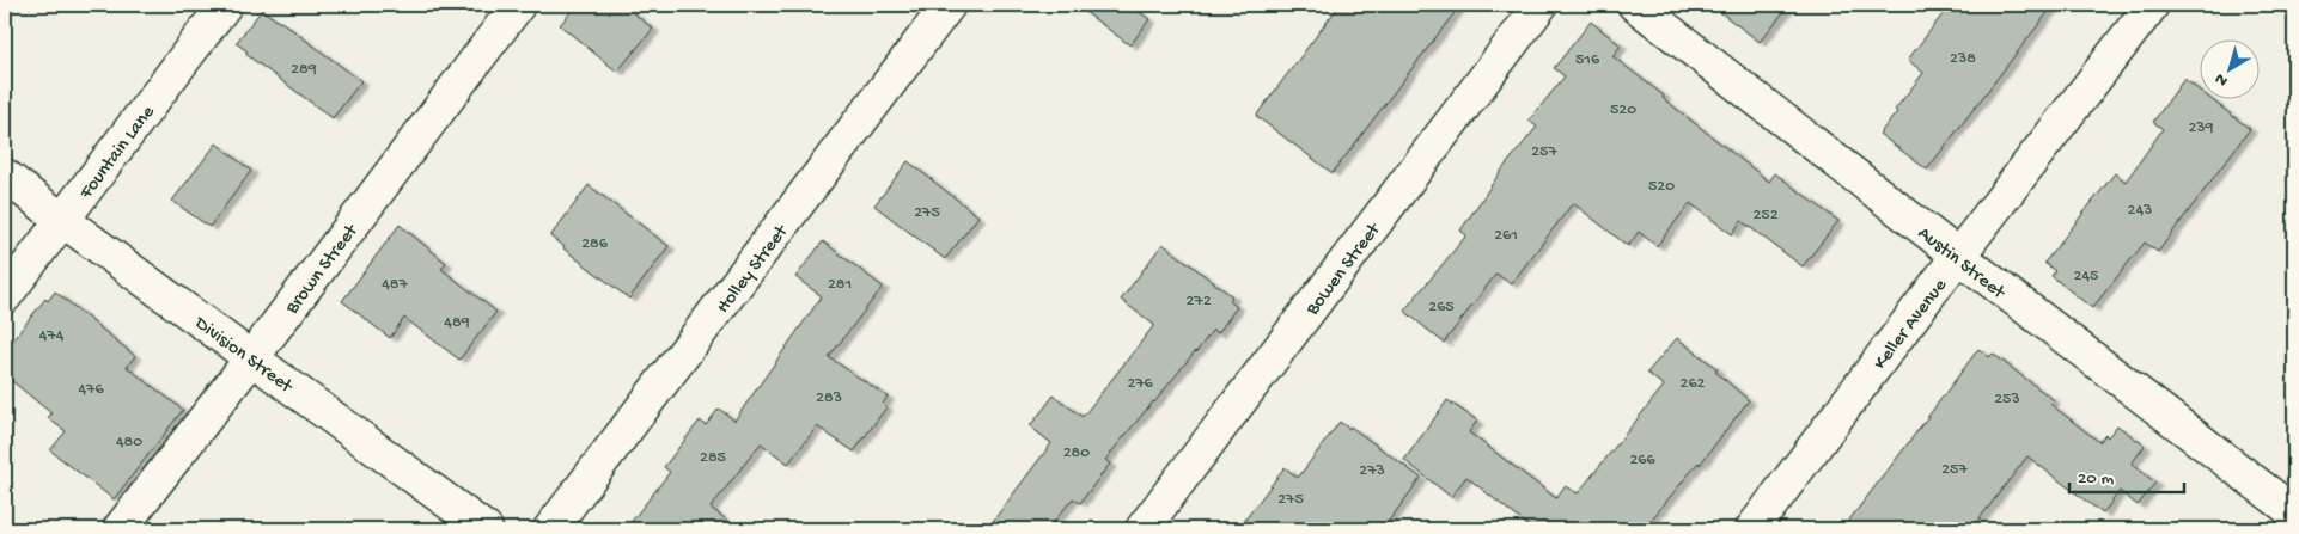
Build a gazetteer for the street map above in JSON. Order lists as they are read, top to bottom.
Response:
{
  "streets": {
    "street": [
      "Fountain Lane",
      "Austin Street",
      "Brown Street",
      "Holley Street",
      "Bowen Street",
      "Keller Avenue",
      "Division Street"
    ]
  },
  "crossings": [
    ["Fountain Lane", "Division Street"],
    ["Austin Street", "Keller Avenue"],
    ["Brown Street", "Division Street"]
  ],
  "house_numbers": [
    "238",
    "516",
    "289",
    "520",
    "239",
    "257",
    "520",
    "243",
    "275",
    "252",
    "261",
    "286",
    "245",
    "487",
    "281",
    "272",
    "265",
    "489",
    "474",
    "276",
    "262",
    "476",
    "283",
    "253",
    "480",
    "280",
    "285",
    "266",
    "257",
    "273",
    "275"
  ],
  "scale_bar": "20 m",
  "north": "bottom left"
}
